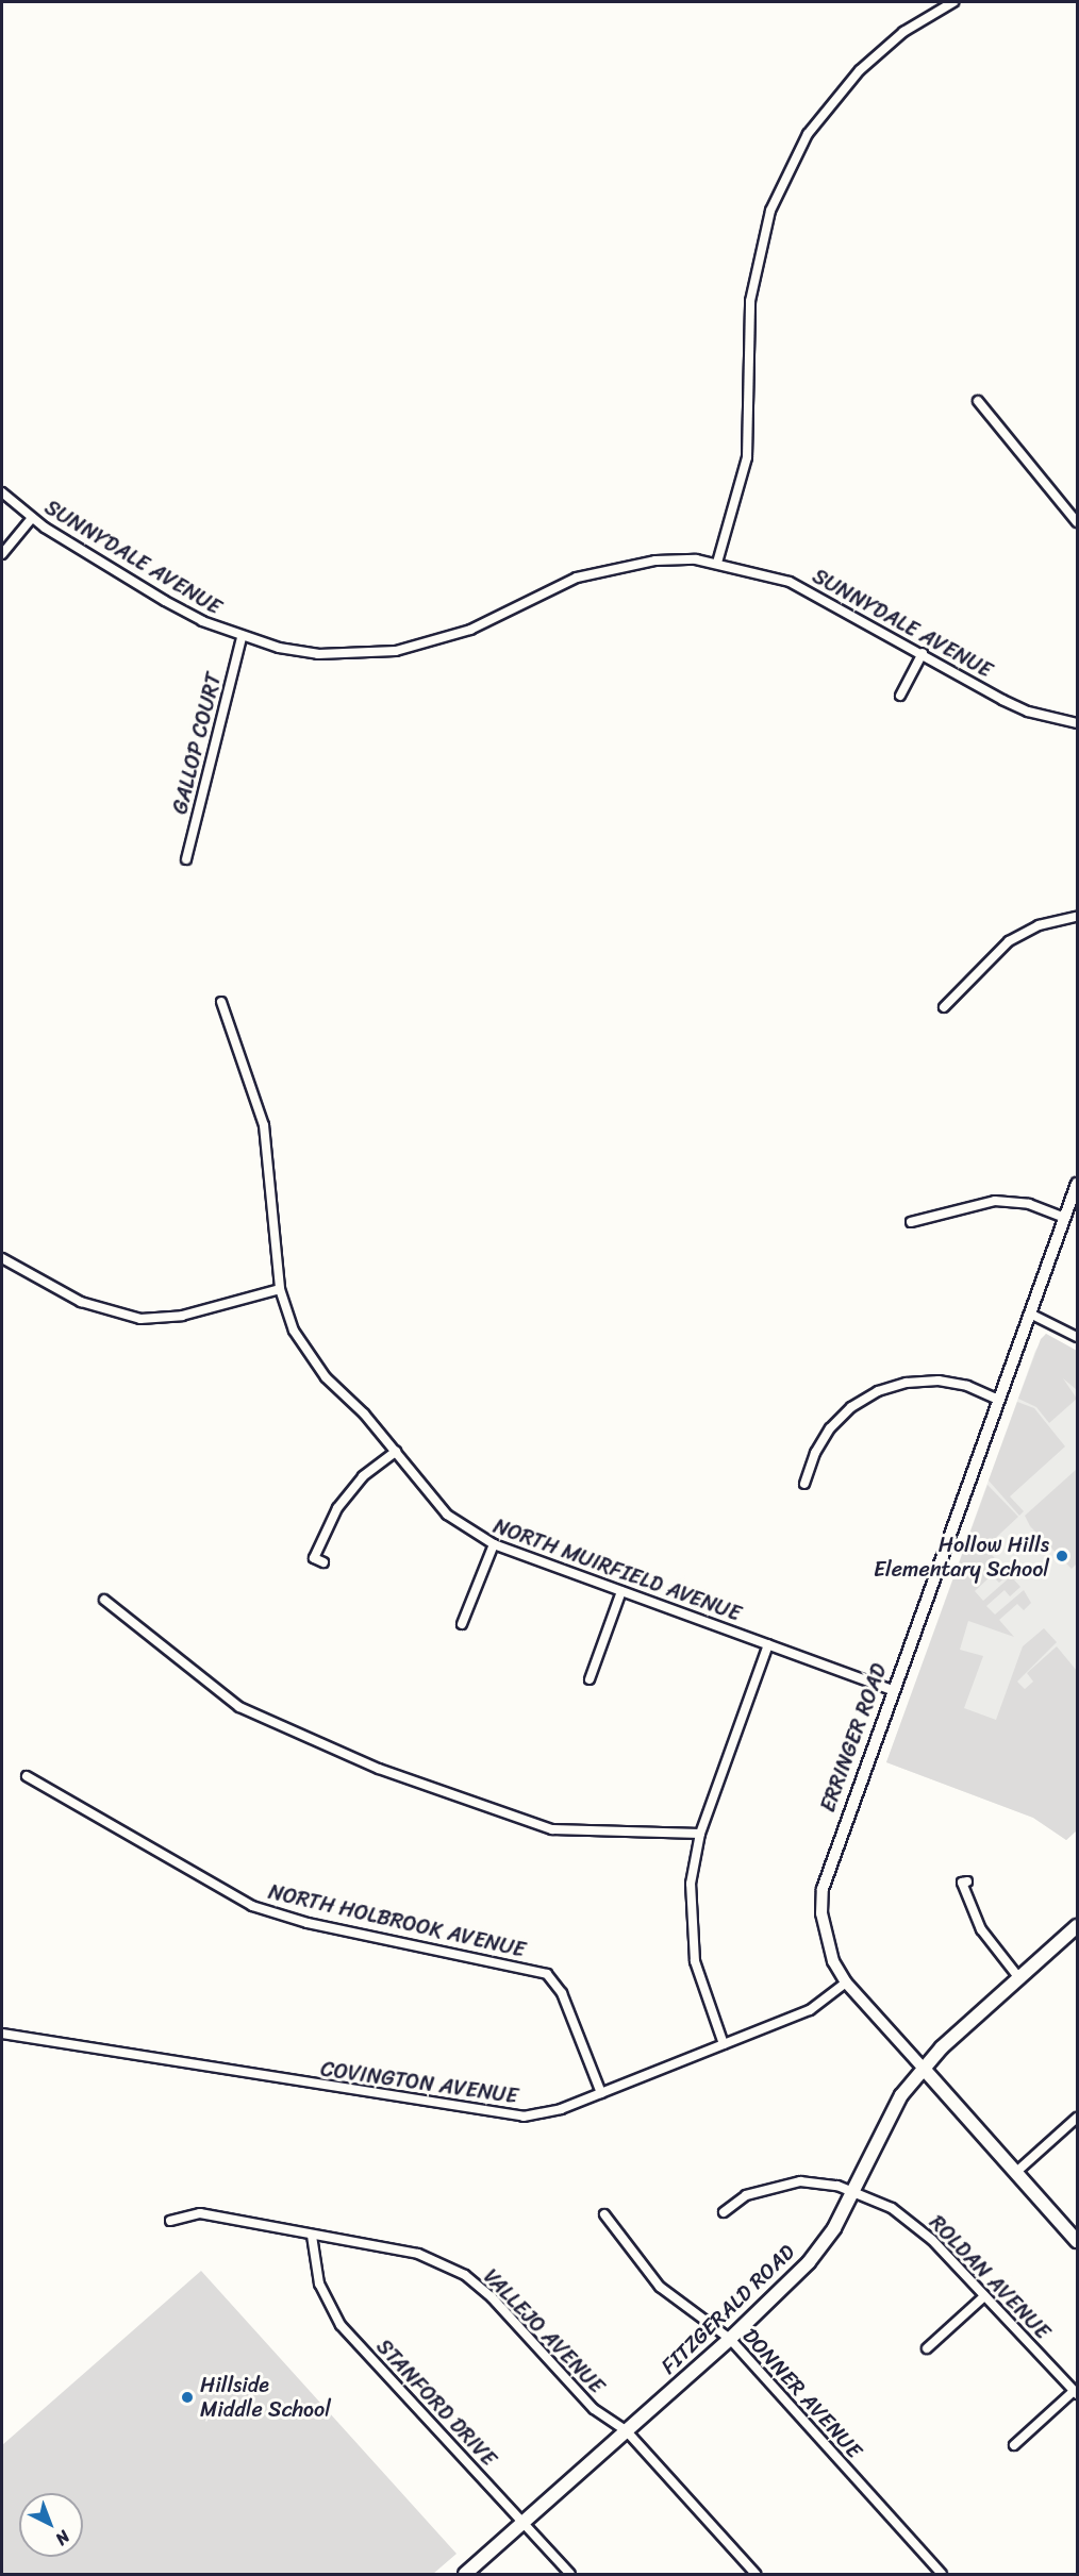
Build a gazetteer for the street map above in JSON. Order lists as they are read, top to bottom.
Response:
{
  "streets": {
    "main road": ["ERRINGER ROAD", "FITZGERALD ROAD"],
    "street": [
      "SUNNYDALE AVENUE",
      "GALLOP COURT",
      "NORTH MUIRFIELD AVENUE",
      "NORTH HOLBROOK AVENUE",
      "COVINGTON AVENUE",
      "ROLDAN AVENUE",
      "VALLEJO AVENUE",
      "DONNER AVENUE",
      "STANFORD DRIVE"
    ]
  },
  "crossings": [
    ["SUNNYDALE AVENUE", "GALLOP COURT"],
    ["NORTH MUIRFIELD AVENUE", "ERRINGER ROAD"],
    ["ERRINGER ROAD", "COVINGTON AVENUE"],
    ["ERRINGER ROAD", "FITZGERALD ROAD"],
    ["NORTH HOLBROOK AVENUE", "COVINGTON AVENUE"],
    ["ROLDAN AVENUE", "FITZGERALD ROAD"],
    ["FITZGERALD ROAD", "VALLEJO AVENUE"],
    ["FITZGERALD ROAD", "DONNER AVENUE"],
    ["FITZGERALD ROAD", "STANFORD DRIVE"],
    ["VALLEJO AVENUE", "STANFORD DRIVE"]
  ],
  "places": ["Hollow Hills Elementary School", "Hillside Middle School"],
  "north": "bottom right"
}
